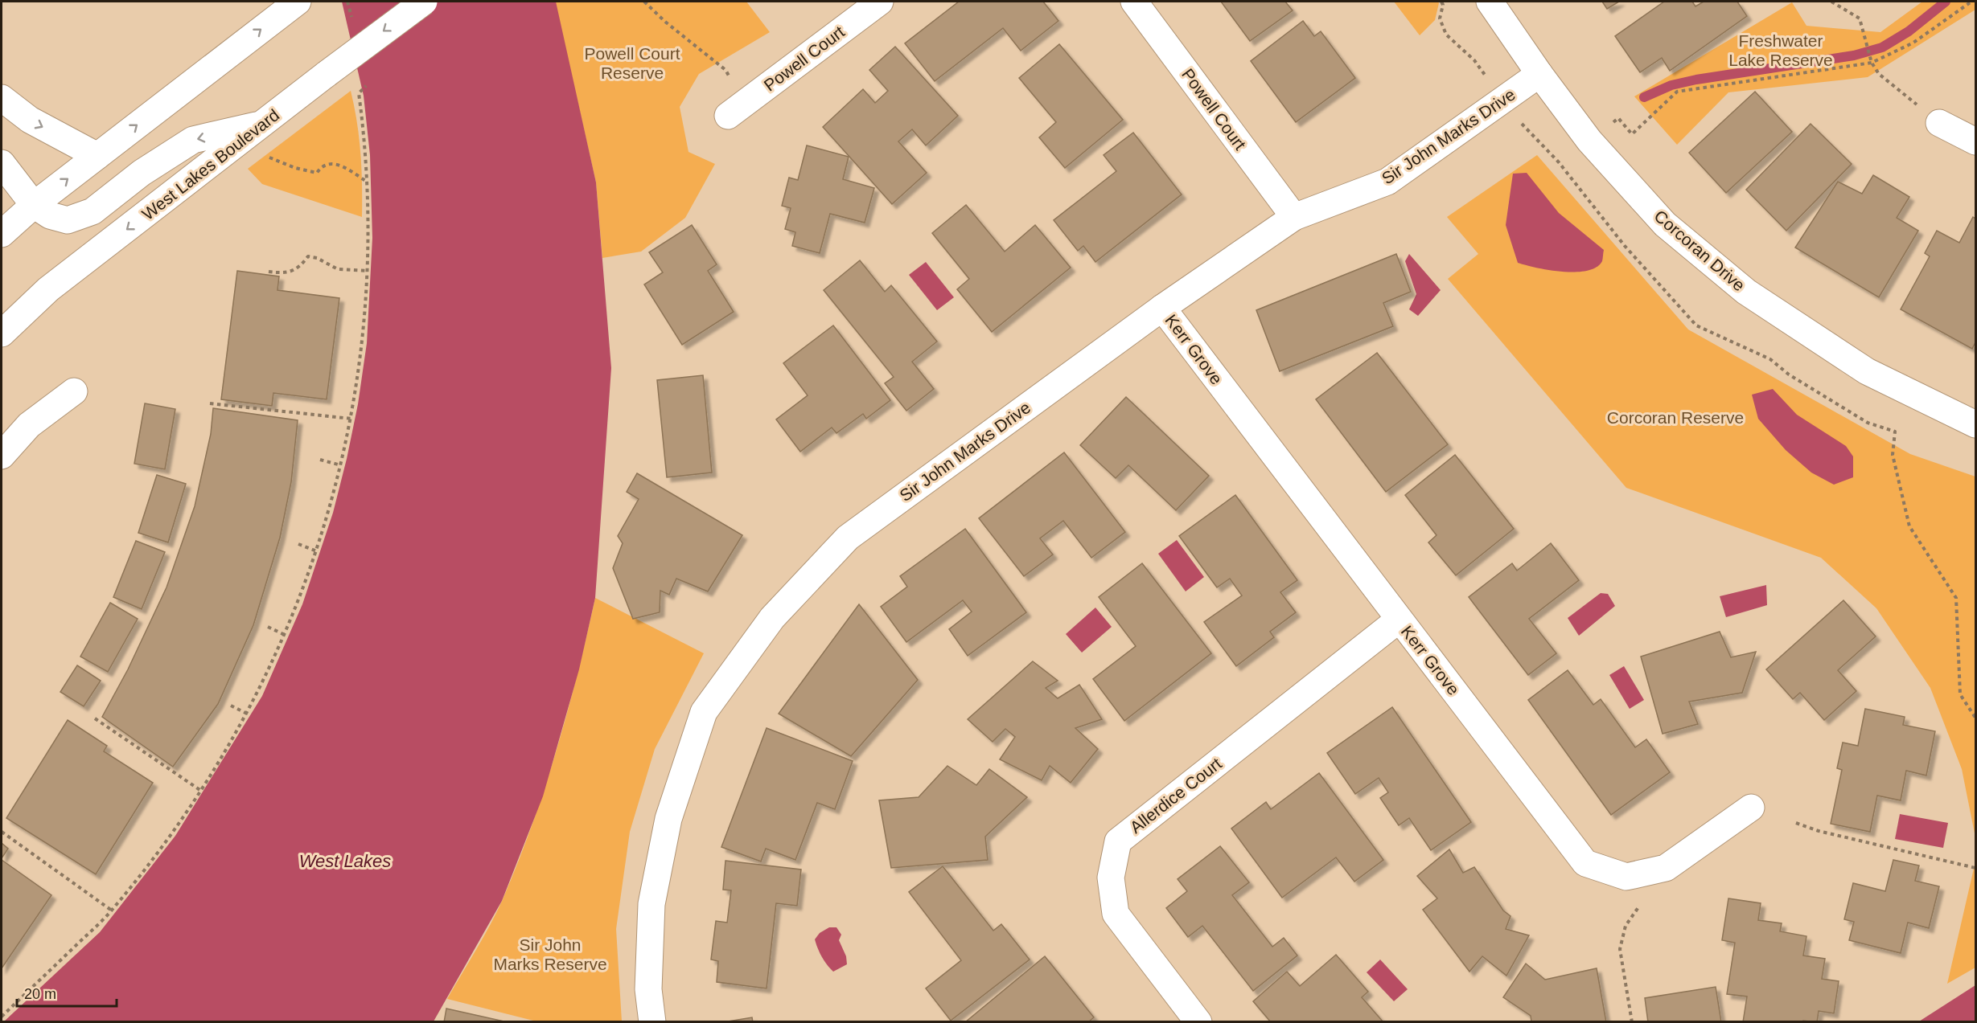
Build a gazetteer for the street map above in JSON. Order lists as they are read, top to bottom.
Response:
{
  "streets": {
    "street": [
      "Powell Court",
      "Sir John Marks Drive",
      "West Lakes Boulevard",
      "Corcoran Drive",
      "Kerr Grove",
      "Allerdice Court"
    ]
  },
  "crossings": [
    ["Powell Court", "Sir John Marks Drive"],
    ["Sir John Marks Drive", "Corcoran Drive"],
    ["Sir John Marks Drive", "Kerr Grove"],
    ["Kerr Grove", "Allerdice Court"]
  ],
  "water": ["West Lakes"],
  "parks": [
    "Freshwater Lake Reserve",
    "Powell Court Reserve",
    "Corcoran Reserve",
    "Sir John Marks Reserve"
  ],
  "scale_bar": "20 m"
}
